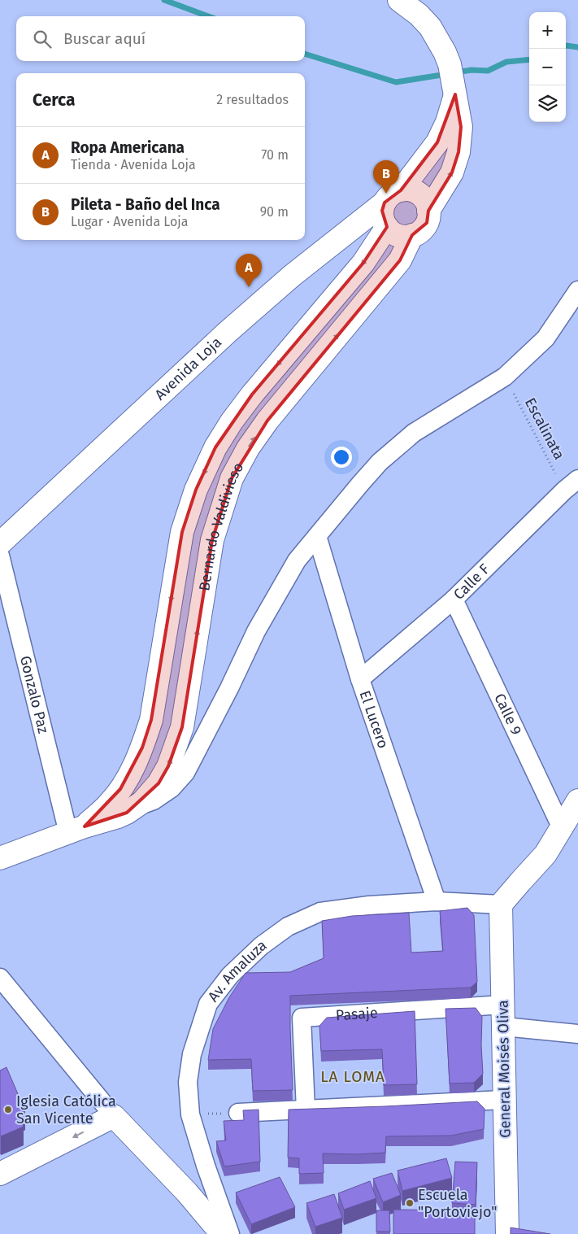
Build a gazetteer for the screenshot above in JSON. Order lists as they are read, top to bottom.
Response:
{
  "streets": {
    "main road": ["Avenida Loja", "Bernardo Valdivieso", "General Moisés Oliva"],
    "street": [
      "Calle F",
      "Gonzalo Paz",
      "Calle 9",
      "El Lucero",
      "Av. Amaluza",
      "Pasaje"
    ],
    "path": ["Escalinata"]
  },
  "crossings": [
    ["Avenida Loja", "Bernardo Valdivieso"],
    ["Escalinata", "Calle F"],
    ["Bernardo Valdivieso", "Gonzalo Paz"],
    ["Calle F", "Calle 9"],
    ["Calle F", "El Lucero"],
    ["El Lucero", "Av. Amaluza"],
    ["Av. Amaluza", "General Moisés Oliva"],
    ["Pasaje", "General Moisés Oliva"]
  ],
  "districts": ["LA LOMA"],
  "places": ["Iglesia Católica San Vicente", "Escuela \"Portoviejo\""],
  "page": {
    "map_buttons": ["+", "−"],
    "search": "Buscar aquí",
    "heading": ["Cerca", "2 resultados"],
    "list": [
      {
        "mark": "A",
        "name": "Ropa Americana",
        "note": "Tienda · Avenida Loja",
        "value": "70 m"
      },
      {
        "mark": "B",
        "name": "Pileta - Baño del Inca",
        "note": "Lugar · Avenida Loja",
        "value": "90 m"
      }
    ],
    "pins": ["B", "A"]
  }
}
